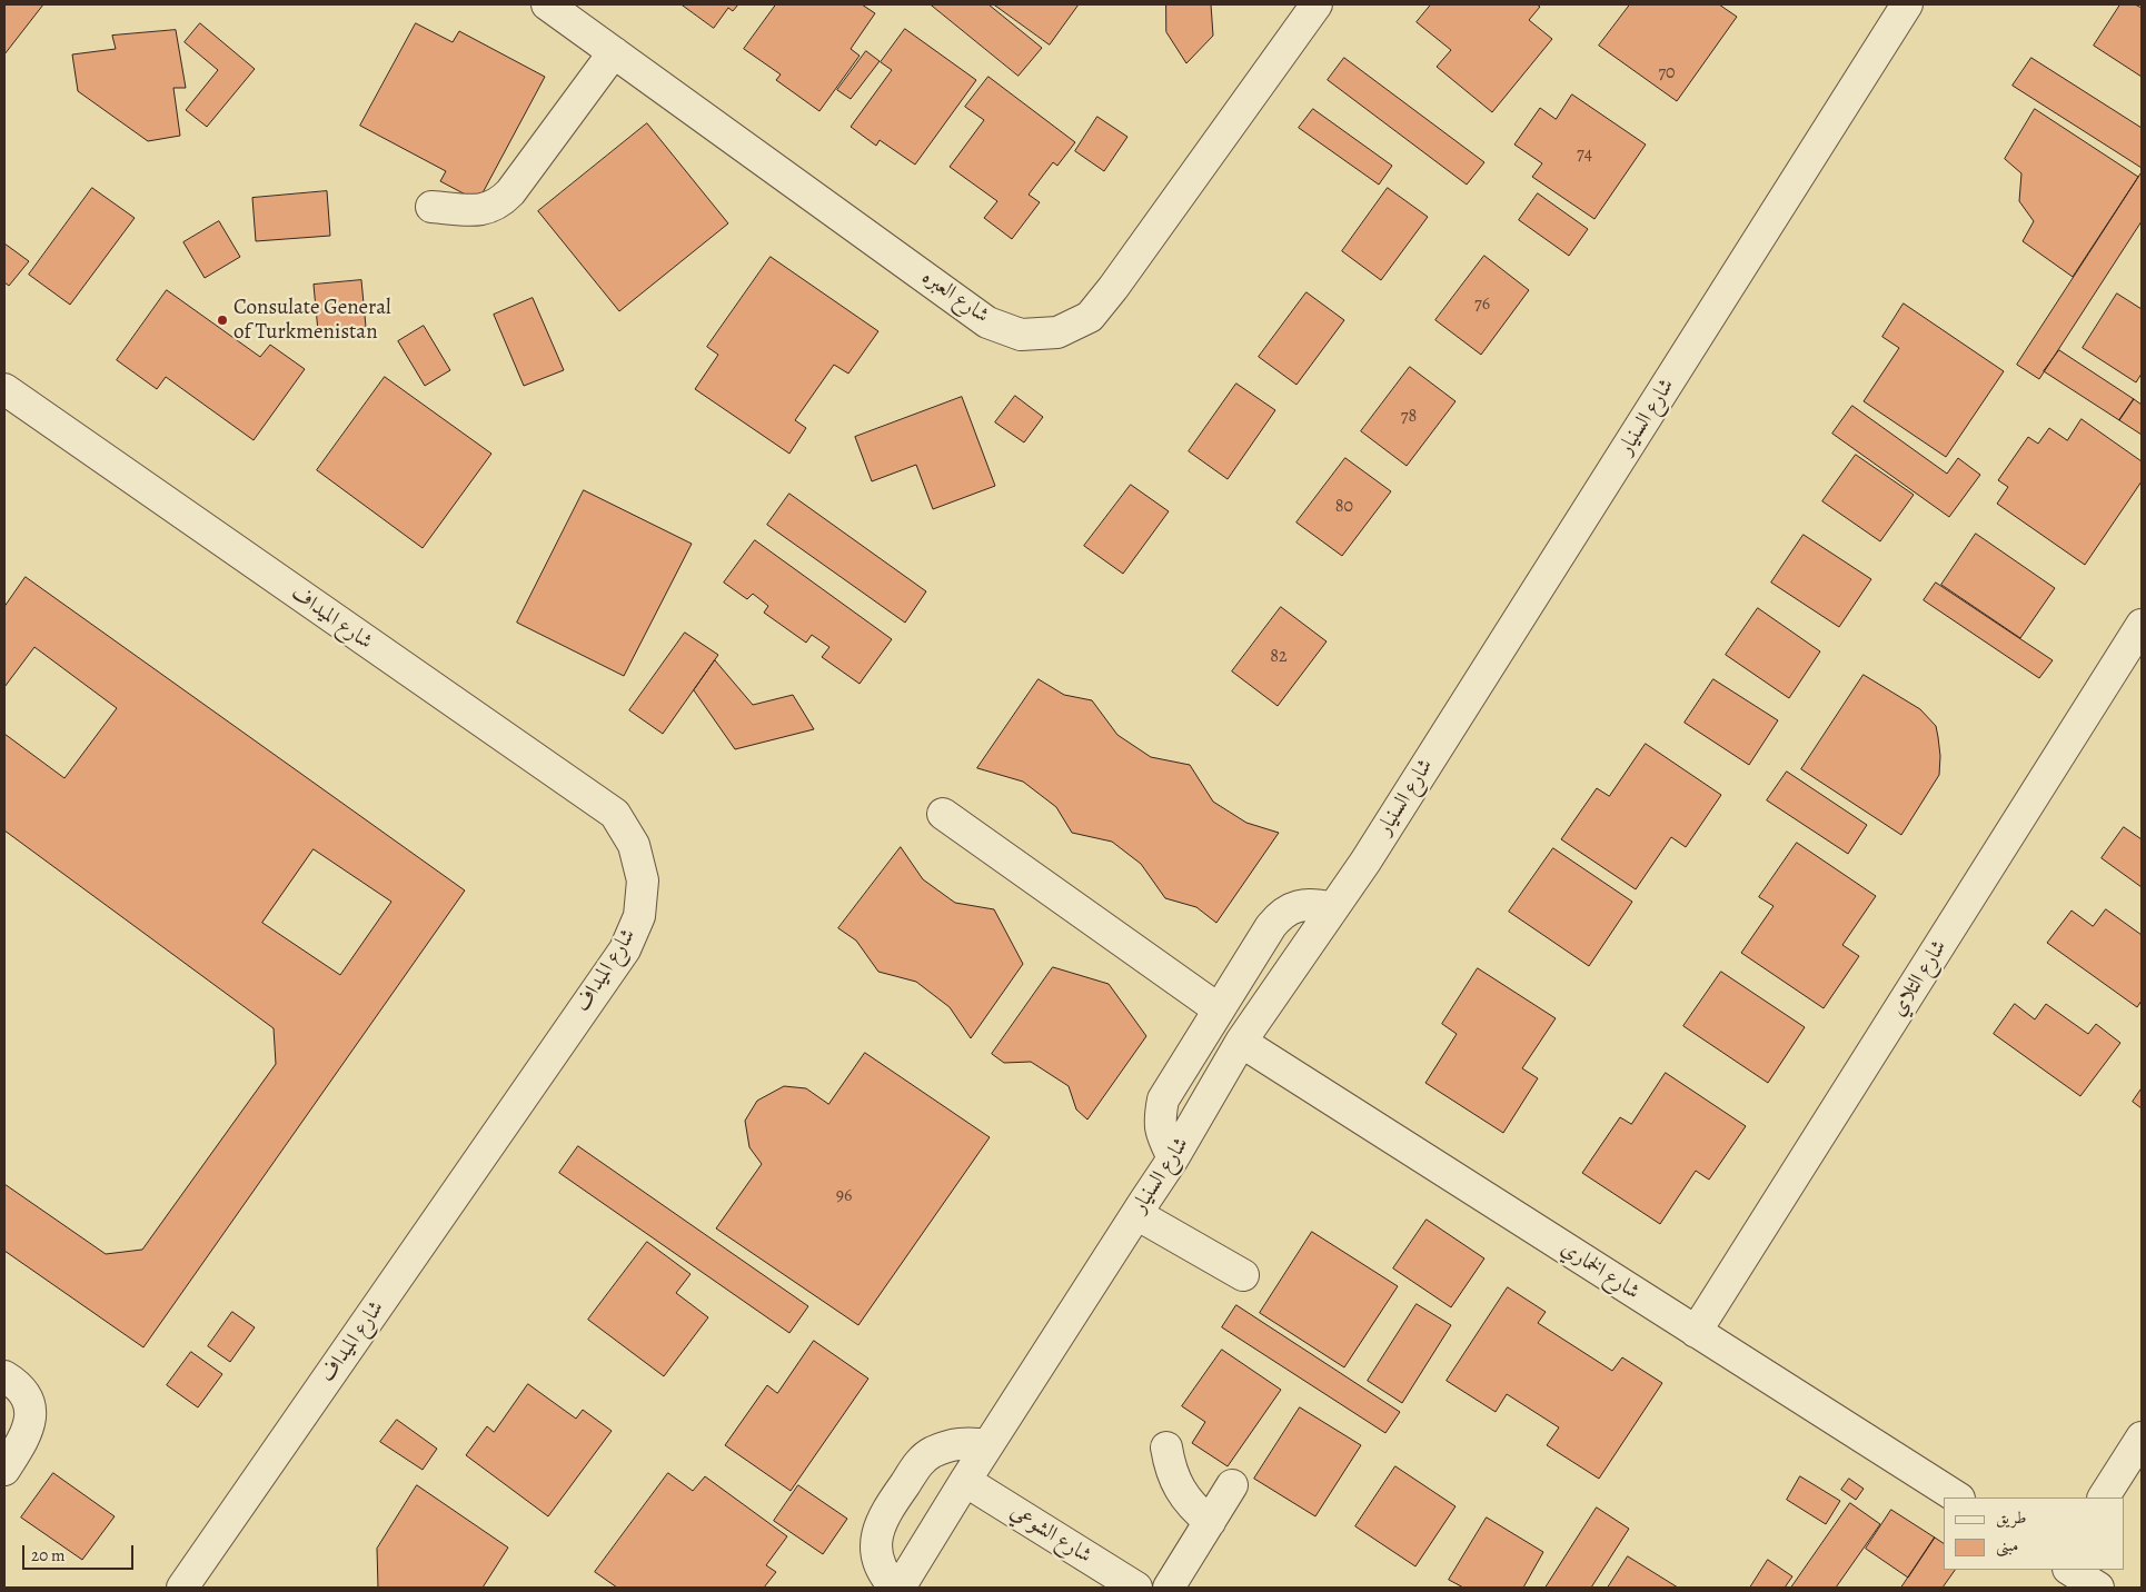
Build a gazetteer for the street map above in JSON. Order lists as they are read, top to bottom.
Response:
{
  "streets": {
    "street": [
      "شارع العبره",
      "شارع السنيار",
      "شارع الميداف",
      "شارع التلاي",
      "شارع الخماري",
      "شارع الشوعي"
    ]
  },
  "crossings": [
    ["شارع السنيار", "شارع الخماري"],
    ["شارع السنيار", "شارع الشوعي"],
    ["شارع التلاي", "شارع الخماري"]
  ],
  "places": ["Consulate General of Turkmenistan"],
  "house_numbers": [
    "70",
    "74",
    "76",
    "78",
    "80",
    "82",
    "96"
  ],
  "legend": ["طريق", "مبنى"],
  "scale_bar": "20 m"
}
